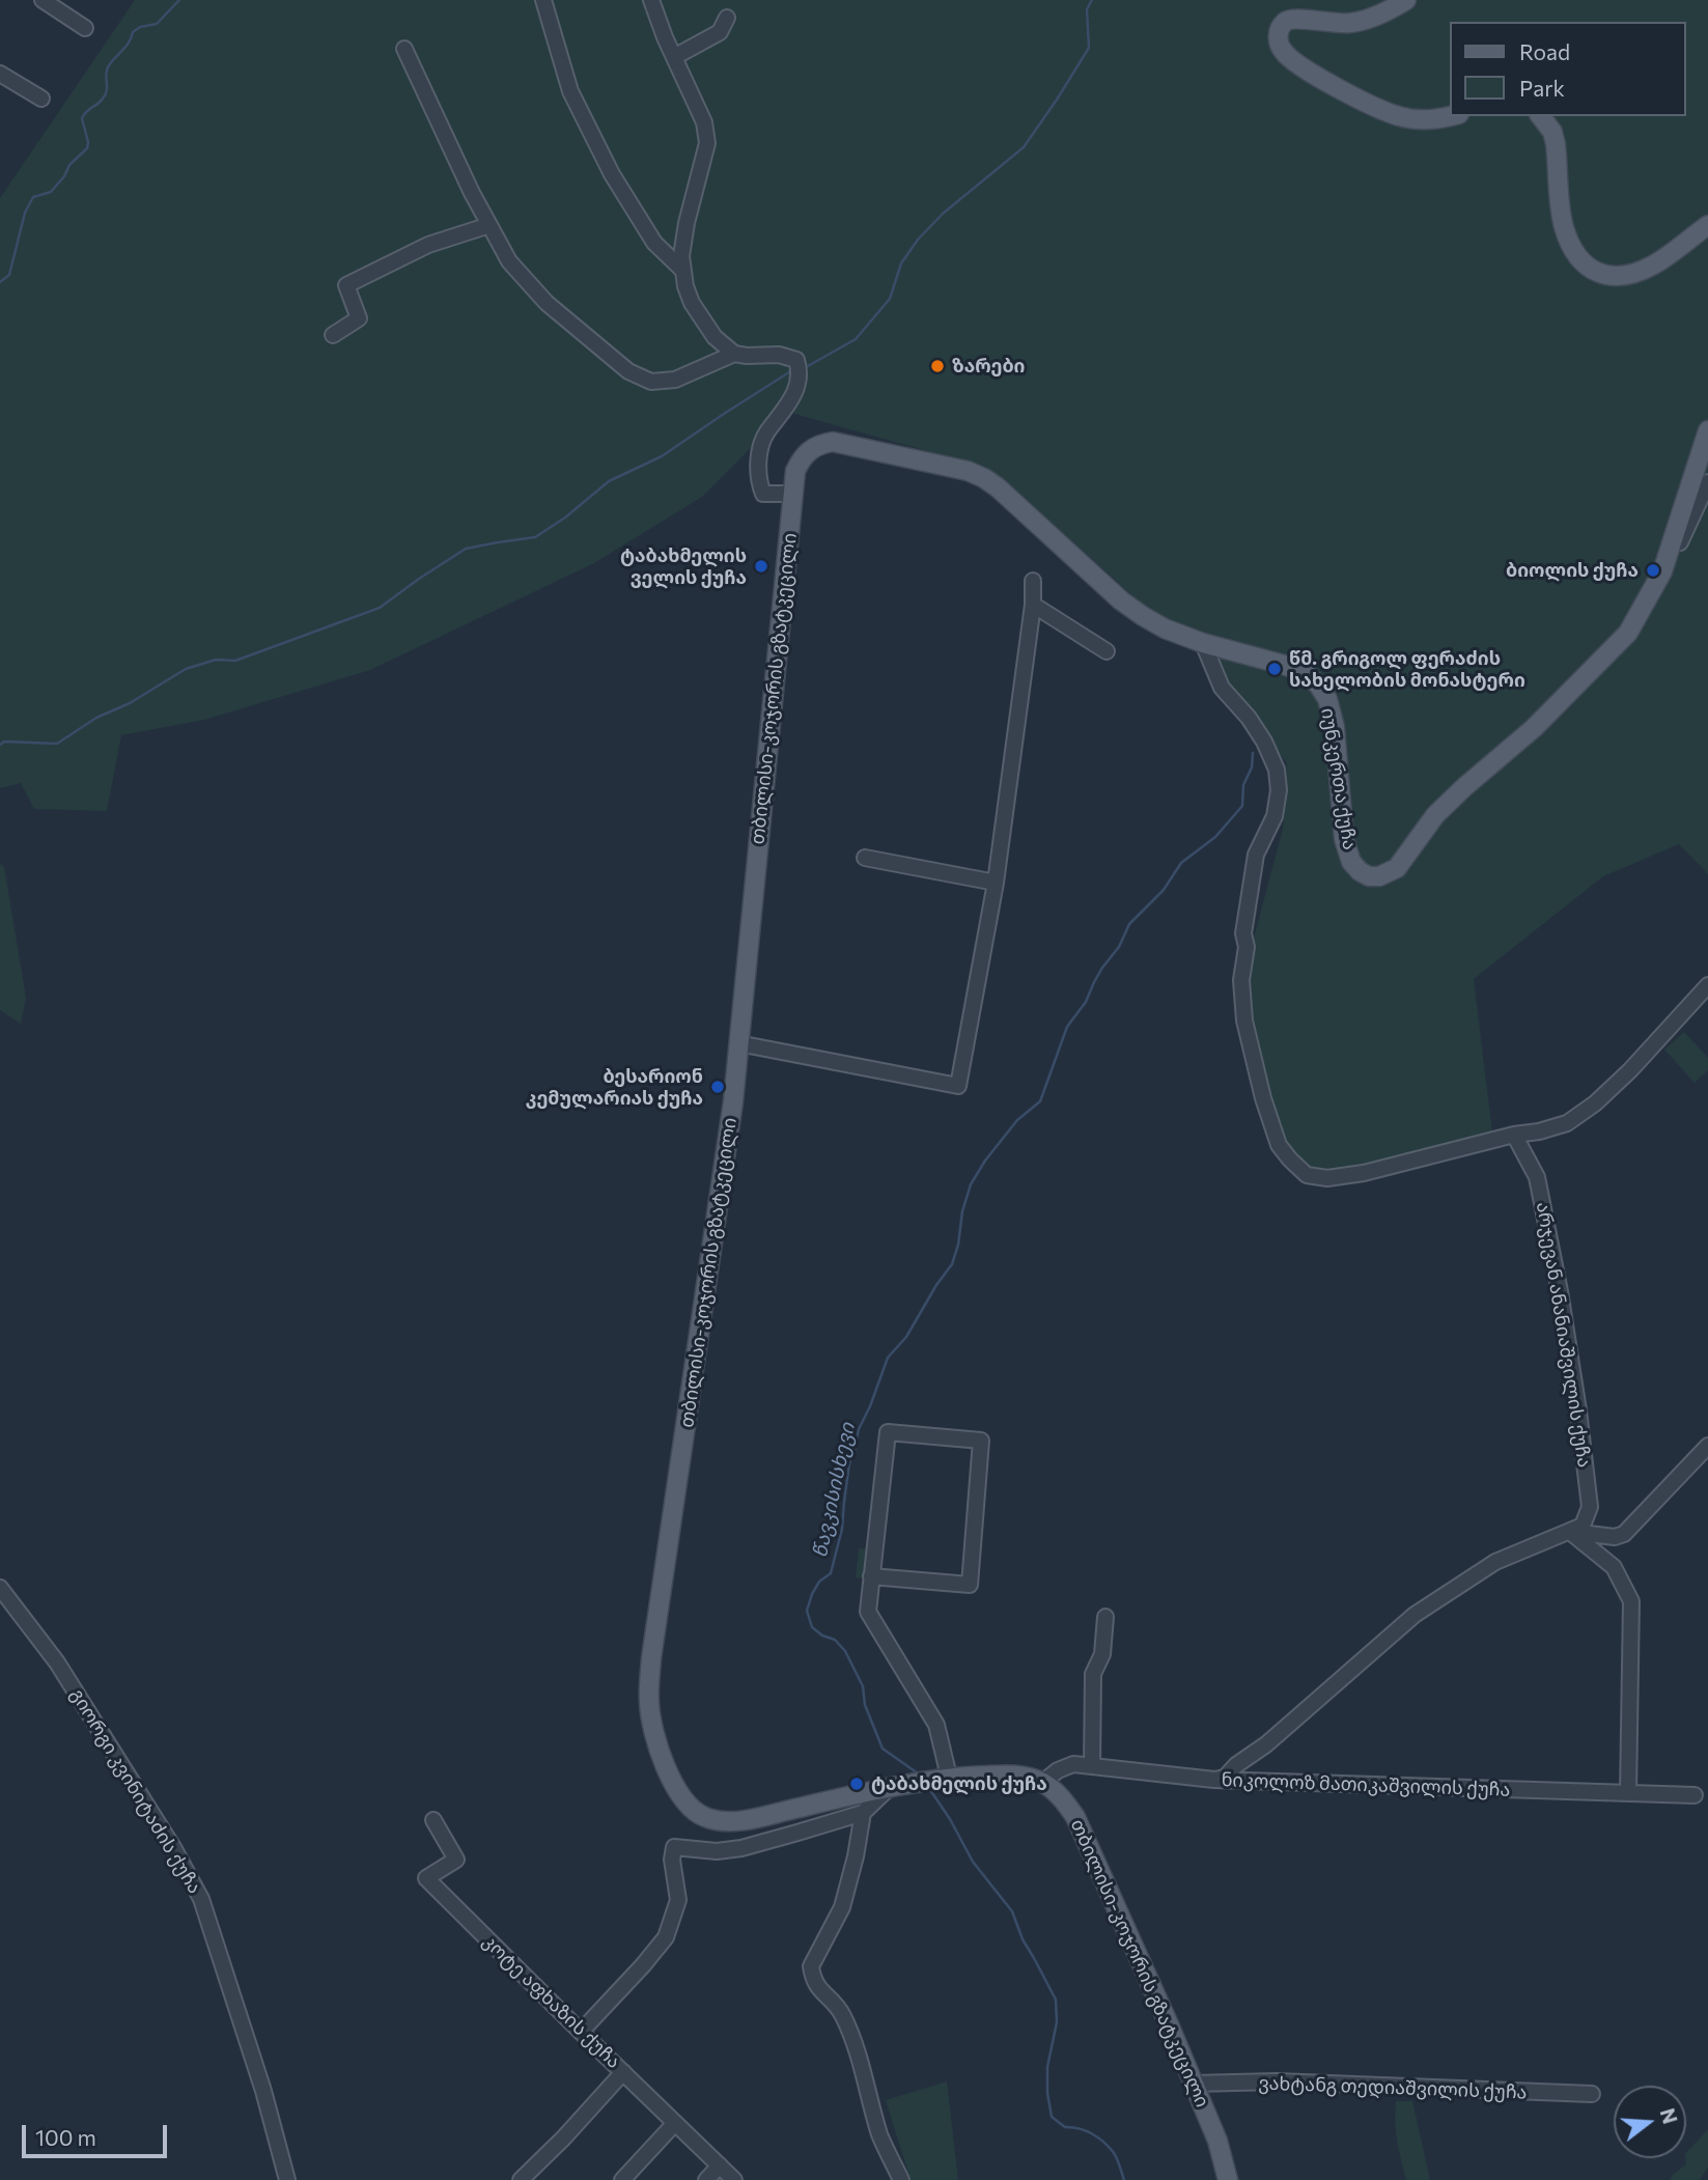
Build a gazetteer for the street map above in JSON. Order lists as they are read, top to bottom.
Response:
{
  "streets": {
    "main road": ["თბილისი-კოჯორის გზატკეცილი", "იუნკერთა ქუჩა"],
    "street": [
      "არჯევან ანანიაშვილის ქუჩა",
      "ნიკოლოზ მათიკაშვილის ქუჩა",
      "გიორგი კვინიტაძის ქუჩა",
      "კოტე აფხაზის ქუჩა",
      "ვახტანგ თედიაშვილის ქუჩა"
    ]
  },
  "crossings": [
    ["თბილისი-კოჯორის გზატკეცილი", "იუნკერთა ქუჩა"],
    ["თბილისი-კოჯორის გზატკეცილი", "ნიკოლოზ მათიკაშვილის ქუჩა"],
    ["თბილისი-კოჯორის გზატკეცილი", "ვახტანგ თედიაშვილის ქუჩა"]
  ],
  "water": ["წავკისისხევი"],
  "places": [
    "ზარები",
    "ტაბახმელის ველის ქუჩა",
    "ბიოლის ქუჩა",
    "წმ. გრიგოლ ფერაძის სახელობის მონასტერი",
    "ბესარიონ კემულარიას ქუჩა",
    "ტაბახმელის ქუჩა"
  ],
  "legend": ["Road", "Park"],
  "scale_bar": "100 m",
  "north": "right"
}
